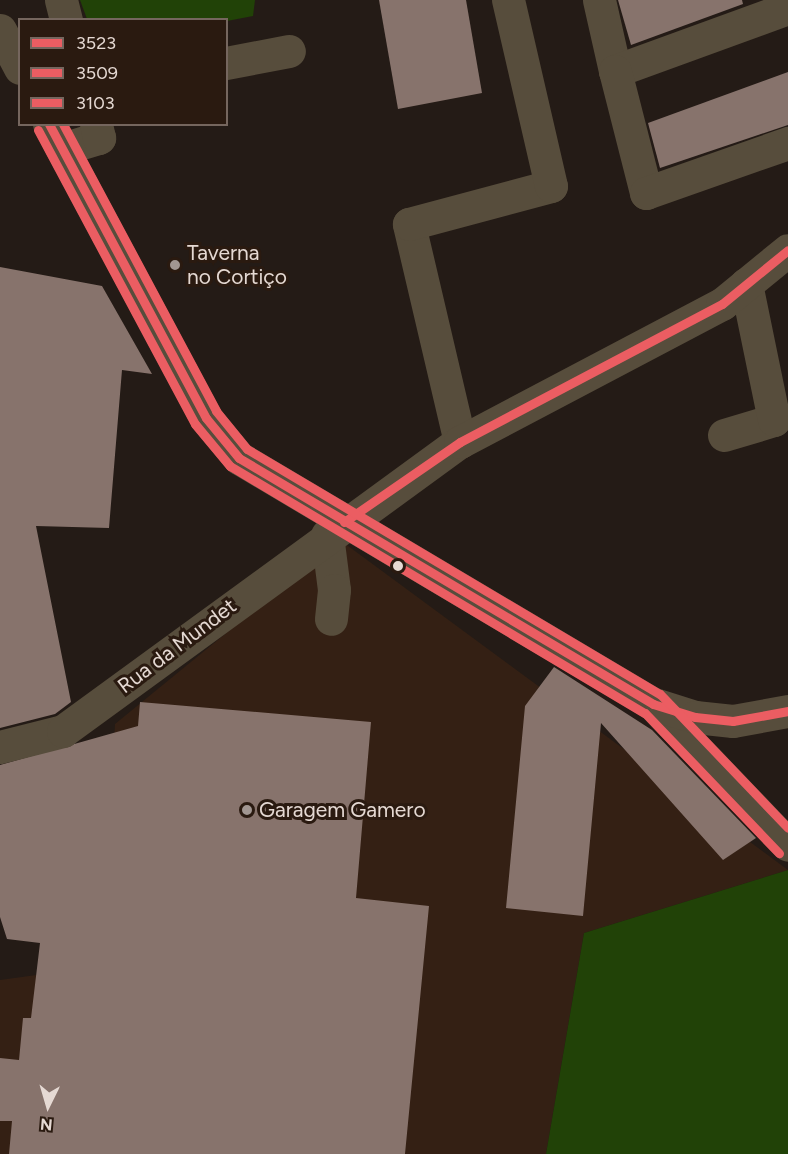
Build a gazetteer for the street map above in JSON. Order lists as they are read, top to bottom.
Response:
{
  "streets": {
    "street": ["Rua da Mundet"]
  },
  "places": ["Taverna no Cortiço", "Garagem Gamero"],
  "lines": ["transit line 3523", "transit line 3103", "transit line 3509"],
  "legend": ["3523", "3509", "3103"],
  "north": "bottom"
}
